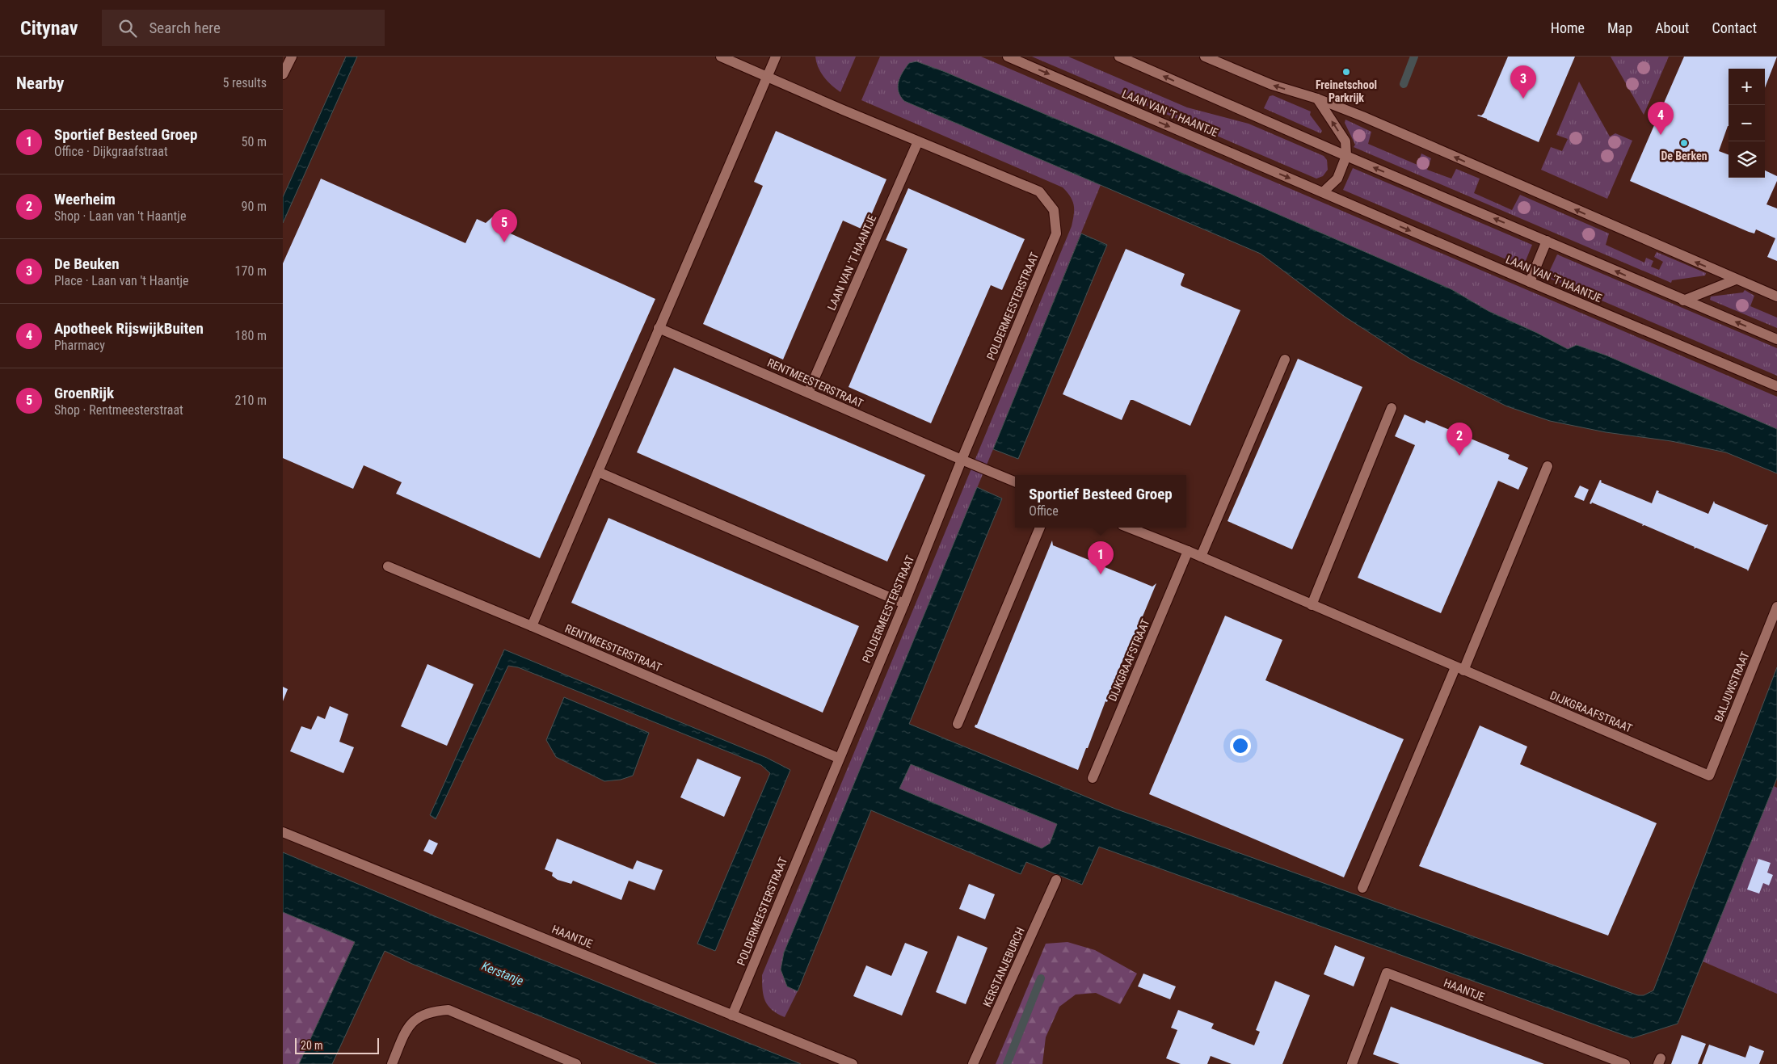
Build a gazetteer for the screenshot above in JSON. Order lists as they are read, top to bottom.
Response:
{
  "streets": {
    "street": [
      "LAAN VAN 'T HAANTJE",
      "POLDERMEESTERSTRAAT",
      "RENTMEESTERSTRAAT",
      "DIJKGRAAFSTRAAT",
      "BALJUWSTRAAT",
      "HAANTJE",
      "KERSTANJEBURCH"
    ]
  },
  "crossings": [
    ["LAAN VAN 'T HAANTJE", "POLDERMEESTERSTRAAT"],
    ["LAAN VAN 'T HAANTJE", "RENTMEESTERSTRAAT"],
    ["POLDERMEESTERSTRAAT", "RENTMEESTERSTRAAT"],
    ["POLDERMEESTERSTRAAT", "HAANTJE"],
    ["DIJKGRAAFSTRAAT", "BALJUWSTRAAT"]
  ],
  "water": ["Kerstanje"],
  "places": ["Freinetschool Parkrijk", "De Berken"],
  "scale_bar": "20 m",
  "page": {
    "header": "Citynav",
    "search": "Search here",
    "nav": [
      "Home",
      "Map",
      "About",
      "Contact"
    ],
    "heading": ["Nearby", "5 results"],
    "pins": [
      "3",
      "4",
      "5",
      "2",
      "1"
    ],
    "map_buttons": ["+", "−"],
    "list": [
      {
        "mark": "1",
        "name": "Sportief Besteed Groep",
        "note": "Office · Dijkgraafstraat",
        "value": "50 m"
      },
      {
        "mark": "2",
        "name": "Weerheim",
        "note": "Shop · Laan van 't Haantje",
        "value": "90 m"
      },
      {
        "mark": "3",
        "name": "De Beuken",
        "note": "Place · Laan van 't Haantje",
        "value": "170 m"
      },
      {
        "mark": "4",
        "name": "Apotheek RijswijkBuiten",
        "note": "Pharmacy",
        "value": "180 m"
      },
      {
        "mark": "5",
        "name": "GroenRijk",
        "note": "Shop · Rentmeesterstraat",
        "value": "210 m"
      }
    ],
    "popup": ["Sportief Besteed Groep", "Office"],
    "scale": "20 m"
  }
}
